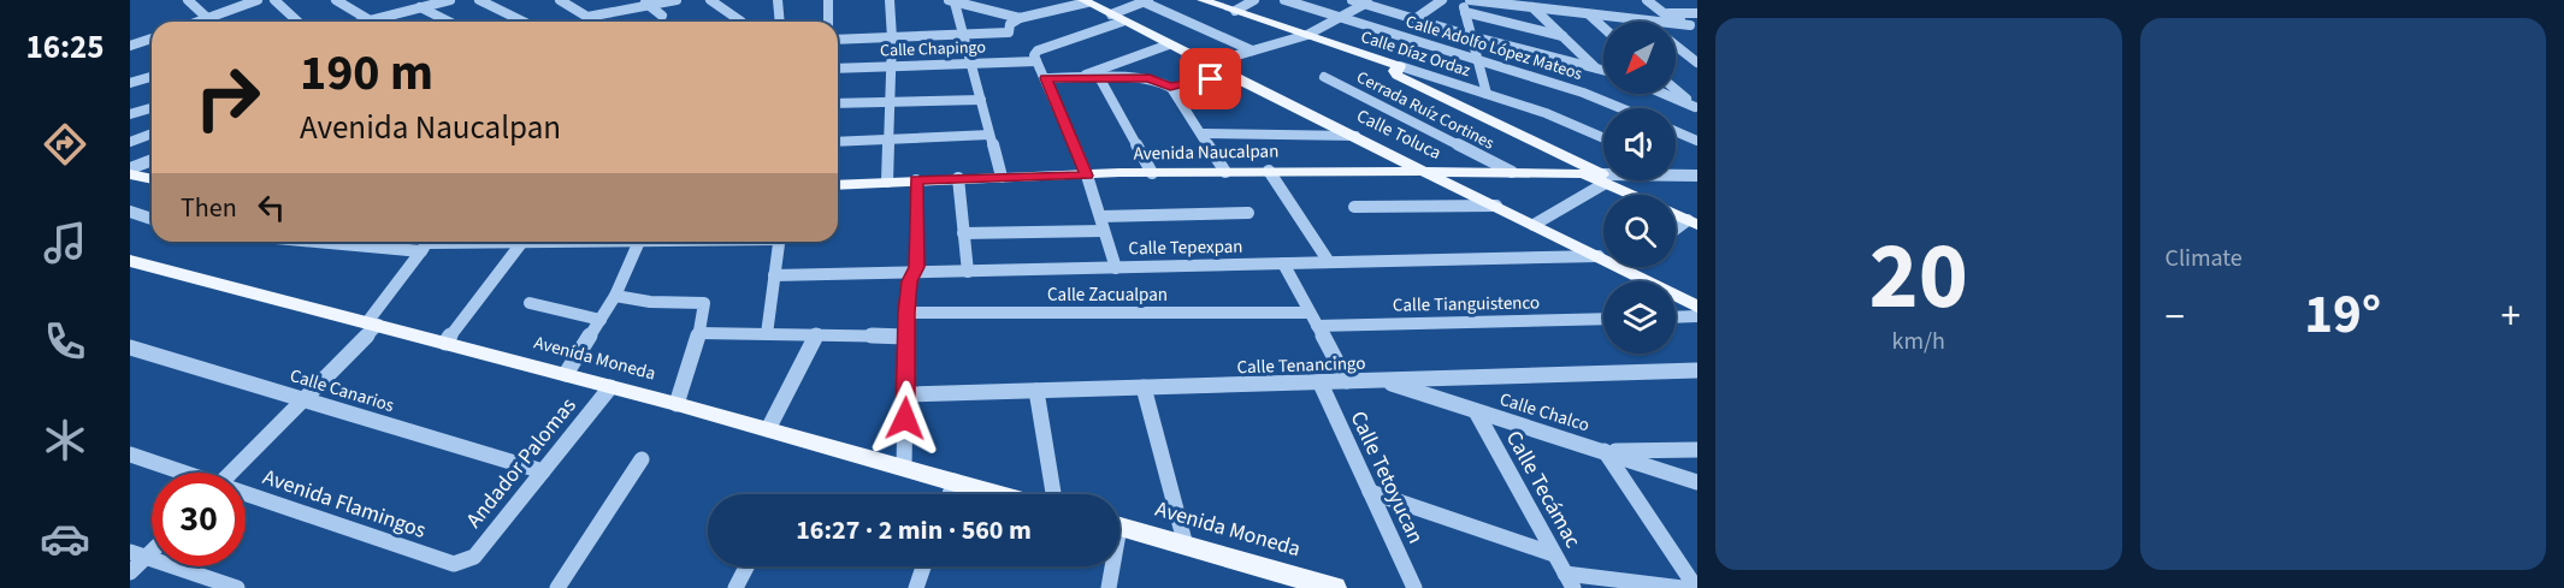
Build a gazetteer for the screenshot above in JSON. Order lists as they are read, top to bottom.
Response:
{
  "streets": {
    "main road": [
      "Calle Díaz Ordaz",
      "Calle Toluca",
      "Avenida Naucalpan",
      "Avenida Moneda"
    ],
    "street": [
      "Calle Adolfo López Mateos",
      "Calle Chapingo",
      "Cerrada Ruíz Cortines",
      "Calle Tepexpan",
      "Calle Zacualpan",
      "Calle Tianguistenco",
      "Calle Tenancingo",
      "Calle Canarios",
      "Calle Chalco",
      "Andador Palomas",
      "Calle Tetoyucan",
      "Calle Tecámac",
      "Avenida Flamingos"
    ]
  },
  "crossings": [
    ["Cerrada Ruíz Cortines", "Avenida Naucalpan"],
    ["Calle Toluca", "Avenida Naucalpan"],
    ["Calle Toluca", "Calle Tepexpan"],
    ["Avenida Moneda", "Andador Palomas"],
    ["Calle Tenancingo", "Calle Chalco"],
    ["Calle Tenancingo", "Calle Tetoyucan"],
    ["Calle Canarios", "Andador Palomas"],
    ["Calle Chalco", "Calle Tecámac"],
    ["Andador Palomas", "Avenida Flamingos"]
  ],
  "north": "bottom left",
  "page": {
    "tabs": "16:25",
    "tile": [
      ["20", "km/h"],
      "Climate"
    ],
    "turn": ["190 m", "Avenida Naucalpan"],
    "then": "Then",
    "heat": ["−", "19°", "+"],
    "limit": "30",
    "trip": "16:27 · 2 min · 560 m"
  }
}
